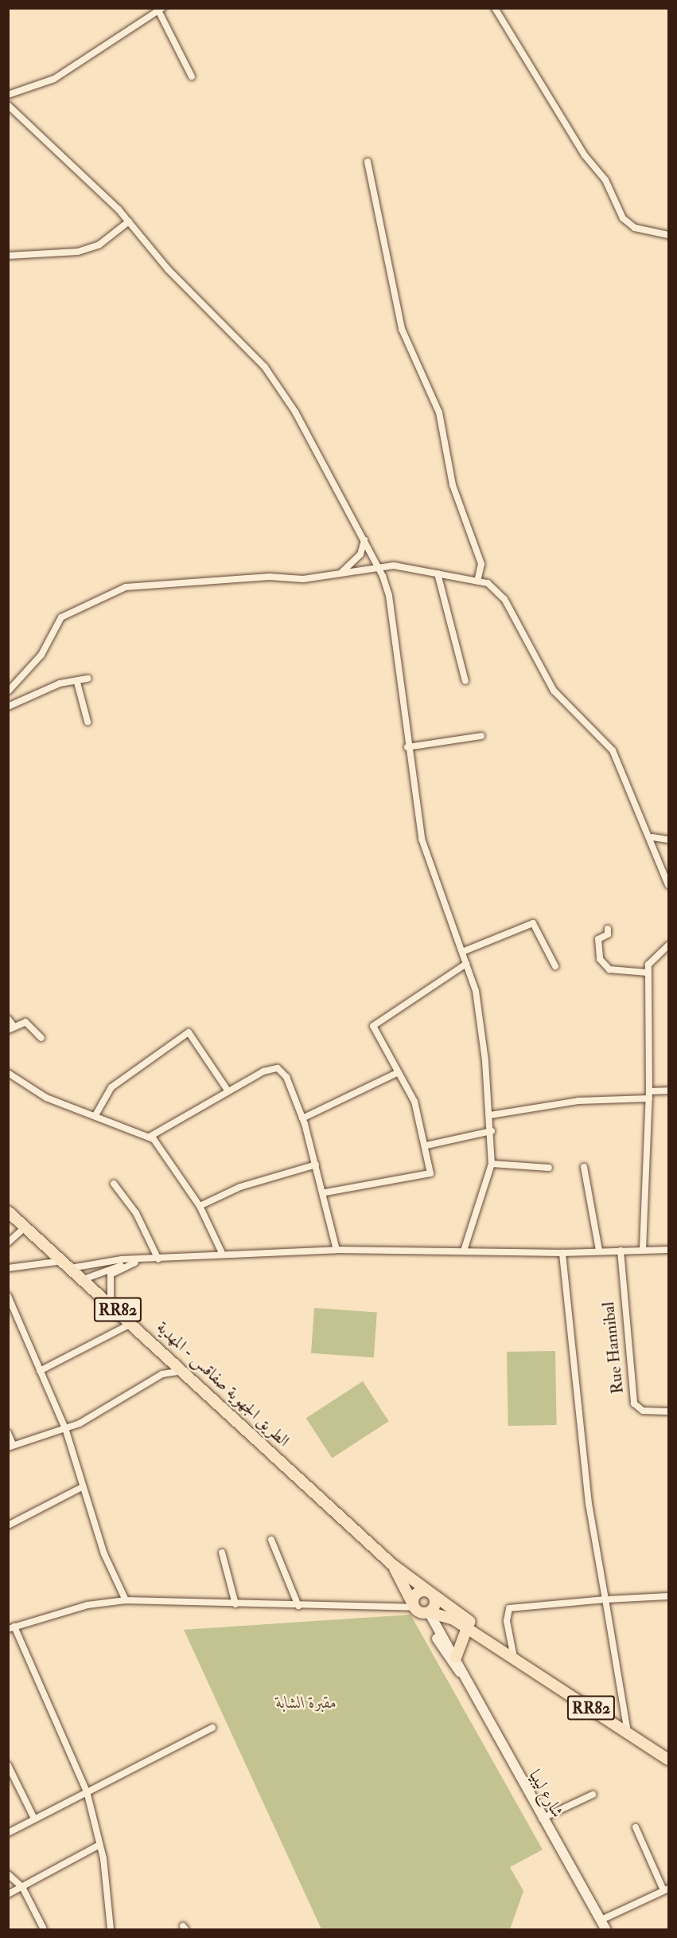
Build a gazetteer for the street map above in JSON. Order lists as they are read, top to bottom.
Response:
{
  "streets": {
    "main road": ["RR82", "الطريق الجهوية صفاقس - المهدية", "شارع ليبيا"],
    "street": ["Rue Hannibal"]
  },
  "crossings": [
    ["الطريق الجهوية صفاقس - المهدية", "شارع ليبيا"]
  ],
  "parks": ["مقبرة الشابة"]
}
